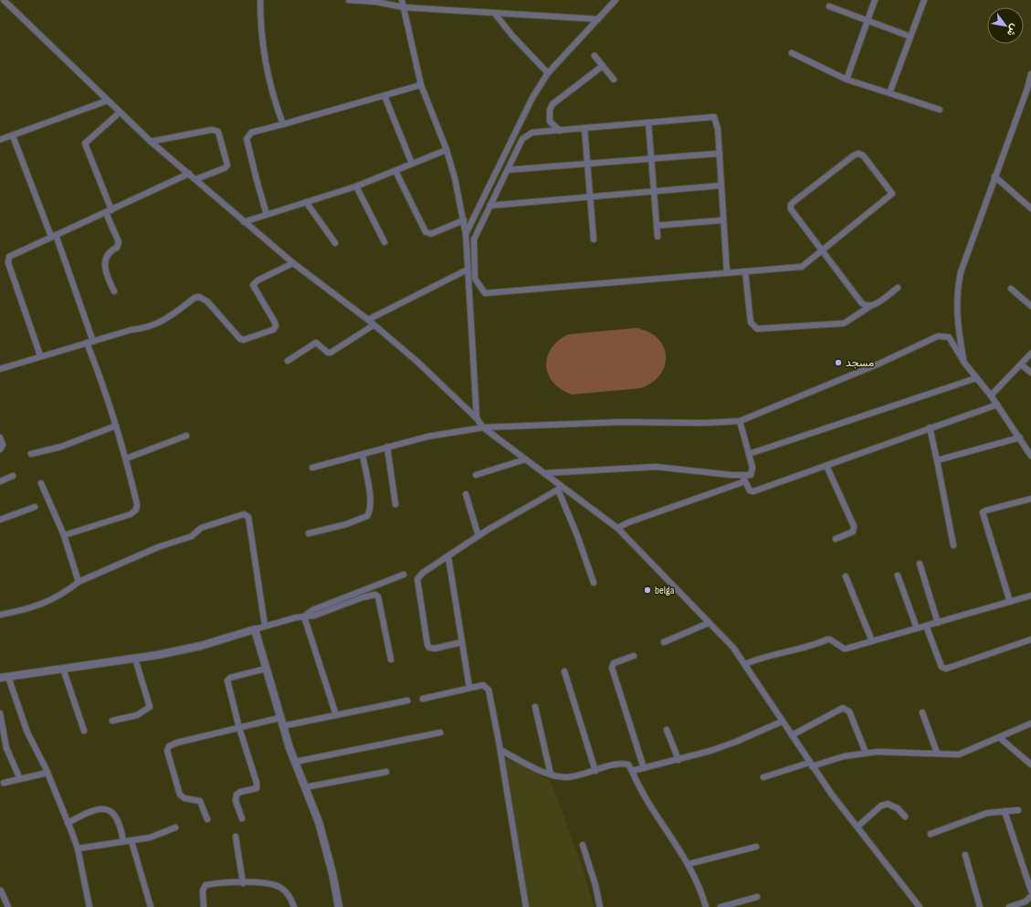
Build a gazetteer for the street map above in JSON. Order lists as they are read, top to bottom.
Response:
{
  "places": ["مسجد", "belga"],
  "north": "bottom right"
}
